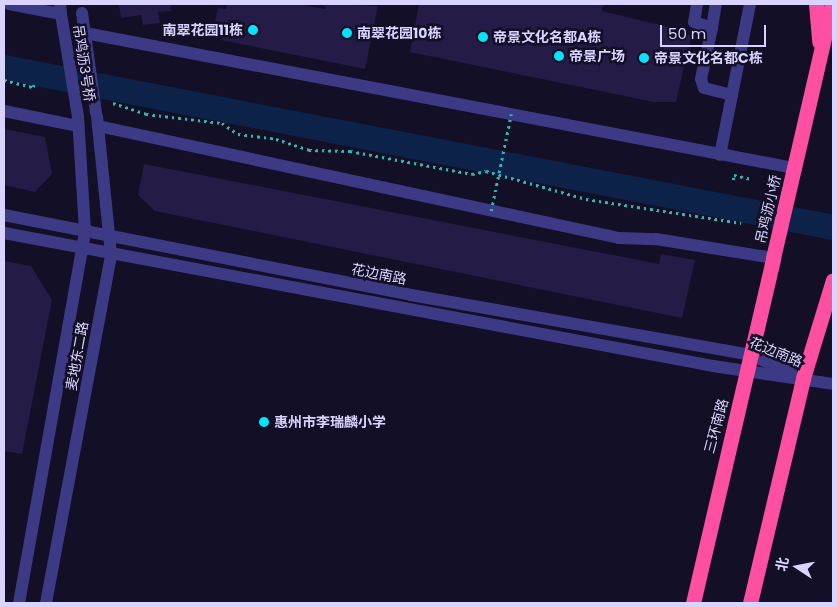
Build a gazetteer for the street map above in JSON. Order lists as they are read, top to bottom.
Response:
{
  "streets": {
    "highway": ["吊鸡沥小桥", "三环南路"],
    "street": ["吊鸡沥3号桥", "花边南路", "麦地东二路"]
  },
  "crossings": [
    ["吊鸡沥3号桥", "麦地东二路"],
    ["吊鸡沥小桥", "三环南路"],
    ["花边南路", "麦地东二路"],
    ["花边南路", "三环南路"]
  ],
  "places": [
    "南翠花园11栋",
    "南翠花园10栋",
    "帝景文化名都A栋",
    "帝景广场",
    "帝景文化名都C栋",
    "惠州市李瑞麟小学"
  ],
  "scale_bar": "50 m",
  "north": "left"
}
